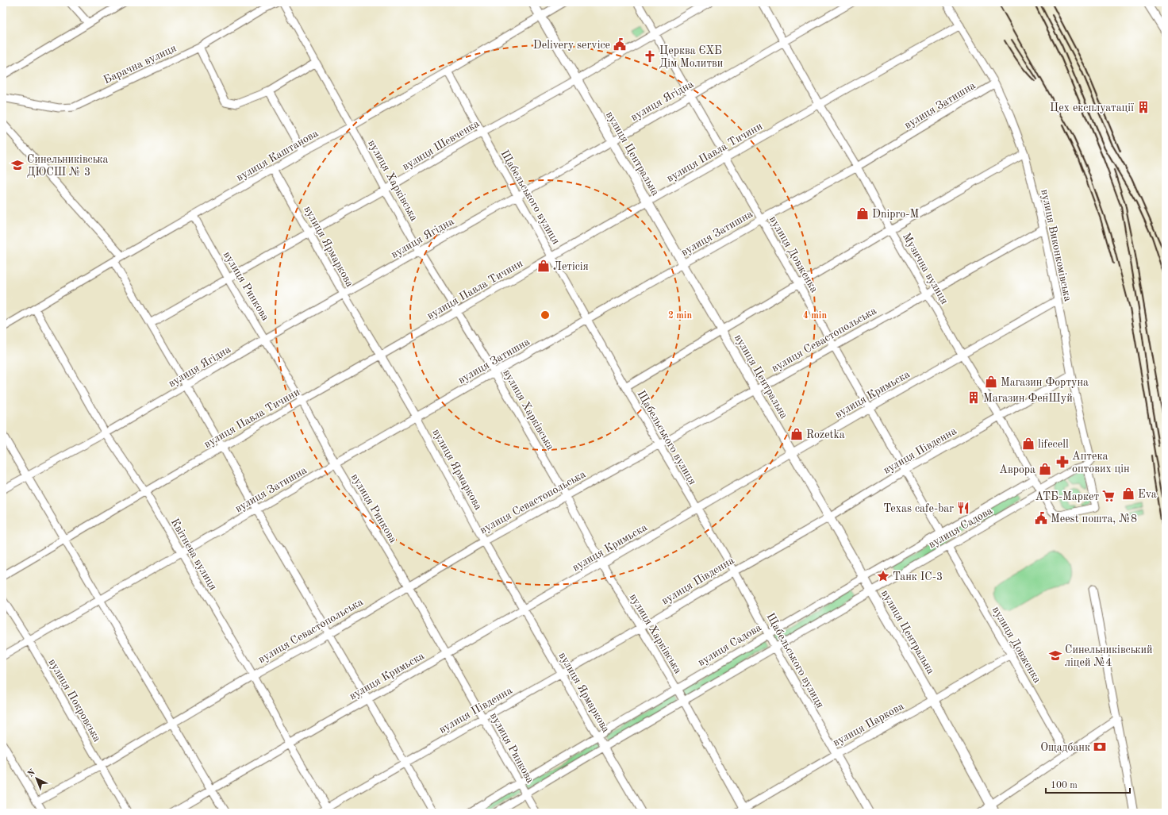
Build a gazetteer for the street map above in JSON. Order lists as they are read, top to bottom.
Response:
{
  "streets": {
    "main road": ["вулиця Центральна"],
    "street": [
      "Барачна вулиця",
      "вулиця Ягідна",
      "вулиця Затишна",
      "вулиця Шевченка",
      "вулиця Павла Тичини",
      "вулиця Каштанова",
      "вулиця Харківська",
      "Щабельського вулиця",
      "вулиця Виконкомівська",
      "вулиця Ярмаркова",
      "вулиця Довженка",
      "Музична вулиця",
      "вулиця Ринкова",
      "вулиця Севастопольська",
      "вулиця Кримьска",
      "вулиця Південна",
      "вулиця Садова",
      "Квітнева вулиця",
      "вулиця Покровська",
      "вулиця Паркова"
    ]
  },
  "crossings": [
    ["вулиця Ягідна", "вулиця Центральна"],
    ["вулиця Ягідна", "вулиця Харківська"],
    ["вулиця Ягідна", "Щабельського вулиця"],
    ["вулиця Ягідна", "вулиця Ярмаркова"],
    ["вулиця Ягідна", "вулиця Довженка"],
    ["вулиця Ягідна", "Музична вулиця"],
    ["вулиця Ягідна", "вулиця Ринкова"],
    ["вулиця Ягідна", "Квітнева вулиця"],
    ["вулиця Затишна", "вулиця Центральна"],
    ["вулиця Затишна", "вулиця Харківська"],
    ["вулиця Затишна", "Щабельського вулиця"],
    ["вулиця Затишна", "вулиця Виконкомівська"],
    ["вулиця Затишна", "вулиця Ярмаркова"],
    ["вулиця Затишна", "вулиця Довженка"],
    ["вулиця Затишна", "Музична вулиця"],
    ["вулиця Затишна", "вулиця Ринкова"],
    ["вулиця Затишна", "Квітнева вулиця"],
    ["вулиця Затишна", "вулиця Покровська"],
    ["вулиця Шевченка", "вулиця Центральна"],
    ["вулиця Шевченка", "вулиця Харківська"],
    ["вулиця Шевченка", "Щабельського вулиця"],
    ["вулиця Шевченка", "вулиця Ярмаркова"],
    ["вулиця Шевченка", "вулиця Довженка"],
    ["вулиця Шевченка", "вулиця Ринкова"],
    ["вулиця Павла Тичини", "вулиця Центральна"],
    ["вулиця Павла Тичини", "вулиця Харківська"],
    ["вулиця Павла Тичини", "Щабельського вулиця"],
    ["вулиця Павла Тичини", "вулиця Виконкомівська"],
    ["вулиця Павла Тичини", "вулиця Ярмаркова"],
    ["вулиця Павла Тичини", "вулиця Довженка"],
    ["вулиця Павла Тичини", "Музична вулиця"],
    ["вулиця Павла Тичини", "вулиця Ринкова"],
    ["вулиця Павла Тичини", "Квітнева вулиця"],
    ["вулиця Центральна", "вулиця Каштанова"],
    ["вулиця Центральна", "вулиця Севастопольська"],
    ["вулиця Центральна", "вулиця Кримьска"],
    ["вулиця Центральна", "вулиця Південна"],
    ["вулиця Центральна", "вулиця Садова"],
    ["вулиця Центральна", "вулиця Паркова"],
    ["вулиця Каштанова", "вулиця Харківська"],
    ["вулиця Каштанова", "Щабельського вулиця"],
    ["вулиця Каштанова", "вулиця Ярмаркова"],
    ["вулиця Каштанова", "вулиця Ринкова"],
    ["вулиця Каштанова", "Квітнева вулиця"],
    ["вулиця Харківська", "вулиця Севастопольська"],
    ["вулиця Харківська", "вулиця Кримьска"],
    ["вулиця Харківська", "вулиця Південна"],
    ["вулиця Харківська", "вулиця Садова"],
    ["вулиця Харківська", "вулиця Паркова"],
    ["Щабельського вулиця", "вулиця Севастопольська"],
    ["Щабельського вулиця", "вулиця Кримьска"],
    ["Щабельського вулиця", "вулиця Південна"],
    ["Щабельського вулиця", "вулиця Садова"],
    ["Щабельського вулиця", "вулиця Паркова"],
    ["вулиця Виконкомівська", "Музична вулиця"],
    ["вулиця Виконкомівська", "вулиця Севастопольська"],
    ["вулиця Виконкомівська", "вулиця Кримьска"],
    ["вулиця Виконкомівська", "вулиця Південна"],
    ["вулиця Виконкомівська", "вулиця Садова"],
    ["вулиця Ярмаркова", "вулиця Севастопольська"],
    ["вулиця Ярмаркова", "вулиця Кримьска"],
    ["вулиця Ярмаркова", "вулиця Південна"],
    ["вулиця Ярмаркова", "вулиця Садова"],
    ["вулиця Довженка", "вулиця Севастопольська"],
    ["вулиця Довженка", "вулиця Кримьска"],
    ["вулиця Довженка", "вулиця Південна"],
    ["вулиця Довженка", "вулиця Садова"],
    ["вулиця Довженка", "вулиця Паркова"],
    ["Музична вулиця", "вулиця Севастопольська"],
    ["Музична вулиця", "вулиця Кримьска"],
    ["Музична вулиця", "вулиця Південна"],
    ["Музична вулиця", "вулиця Садова"],
    ["вулиця Ринкова", "вулиця Севастопольська"],
    ["вулиця Ринкова", "вулиця Кримьска"],
    ["вулиця Ринкова", "вулиця Південна"],
    ["вулиця Ринкова", "вулиця Садова"],
    ["вулиця Севастопольська", "Квітнева вулиця"],
    ["вулиця Севастопольська", "вулиця Покровська"],
    ["вулиця Кримьска", "Квітнева вулиця"],
    ["вулиця Південна", "Квітнева вулиця"]
  ],
  "places": {
    "public building": ["Delivery service", "Meest пошта, №8"],
    "church": ["Церква ЄХБ Дім Молитви"],
    "building": ["Цех експлуатації", "Магазин ФенШуй"],
    "school or university": ["Синельниківська ДЮСШ № 3", "Синельниківський ліцей №4"],
    "shop": [
      "Dnipro-M",
      "Летісія",
      "Магазин Фортуна",
      "Rozetka",
      "lifecell",
      "Аврора",
      "Eva"
    ],
    "pharmacy": ["Аптека оптових цін"],
    "supermarket": ["АТБ-Маркет"],
    "restaurant": ["Texas cafe-bar"],
    "place": ["Танк ІС-3"],
    "bank": ["Ощадбанк"]
  },
  "scale_bar": "100 m",
  "north": "top left",
  "rings": ["2 min", "4 min"]
}
